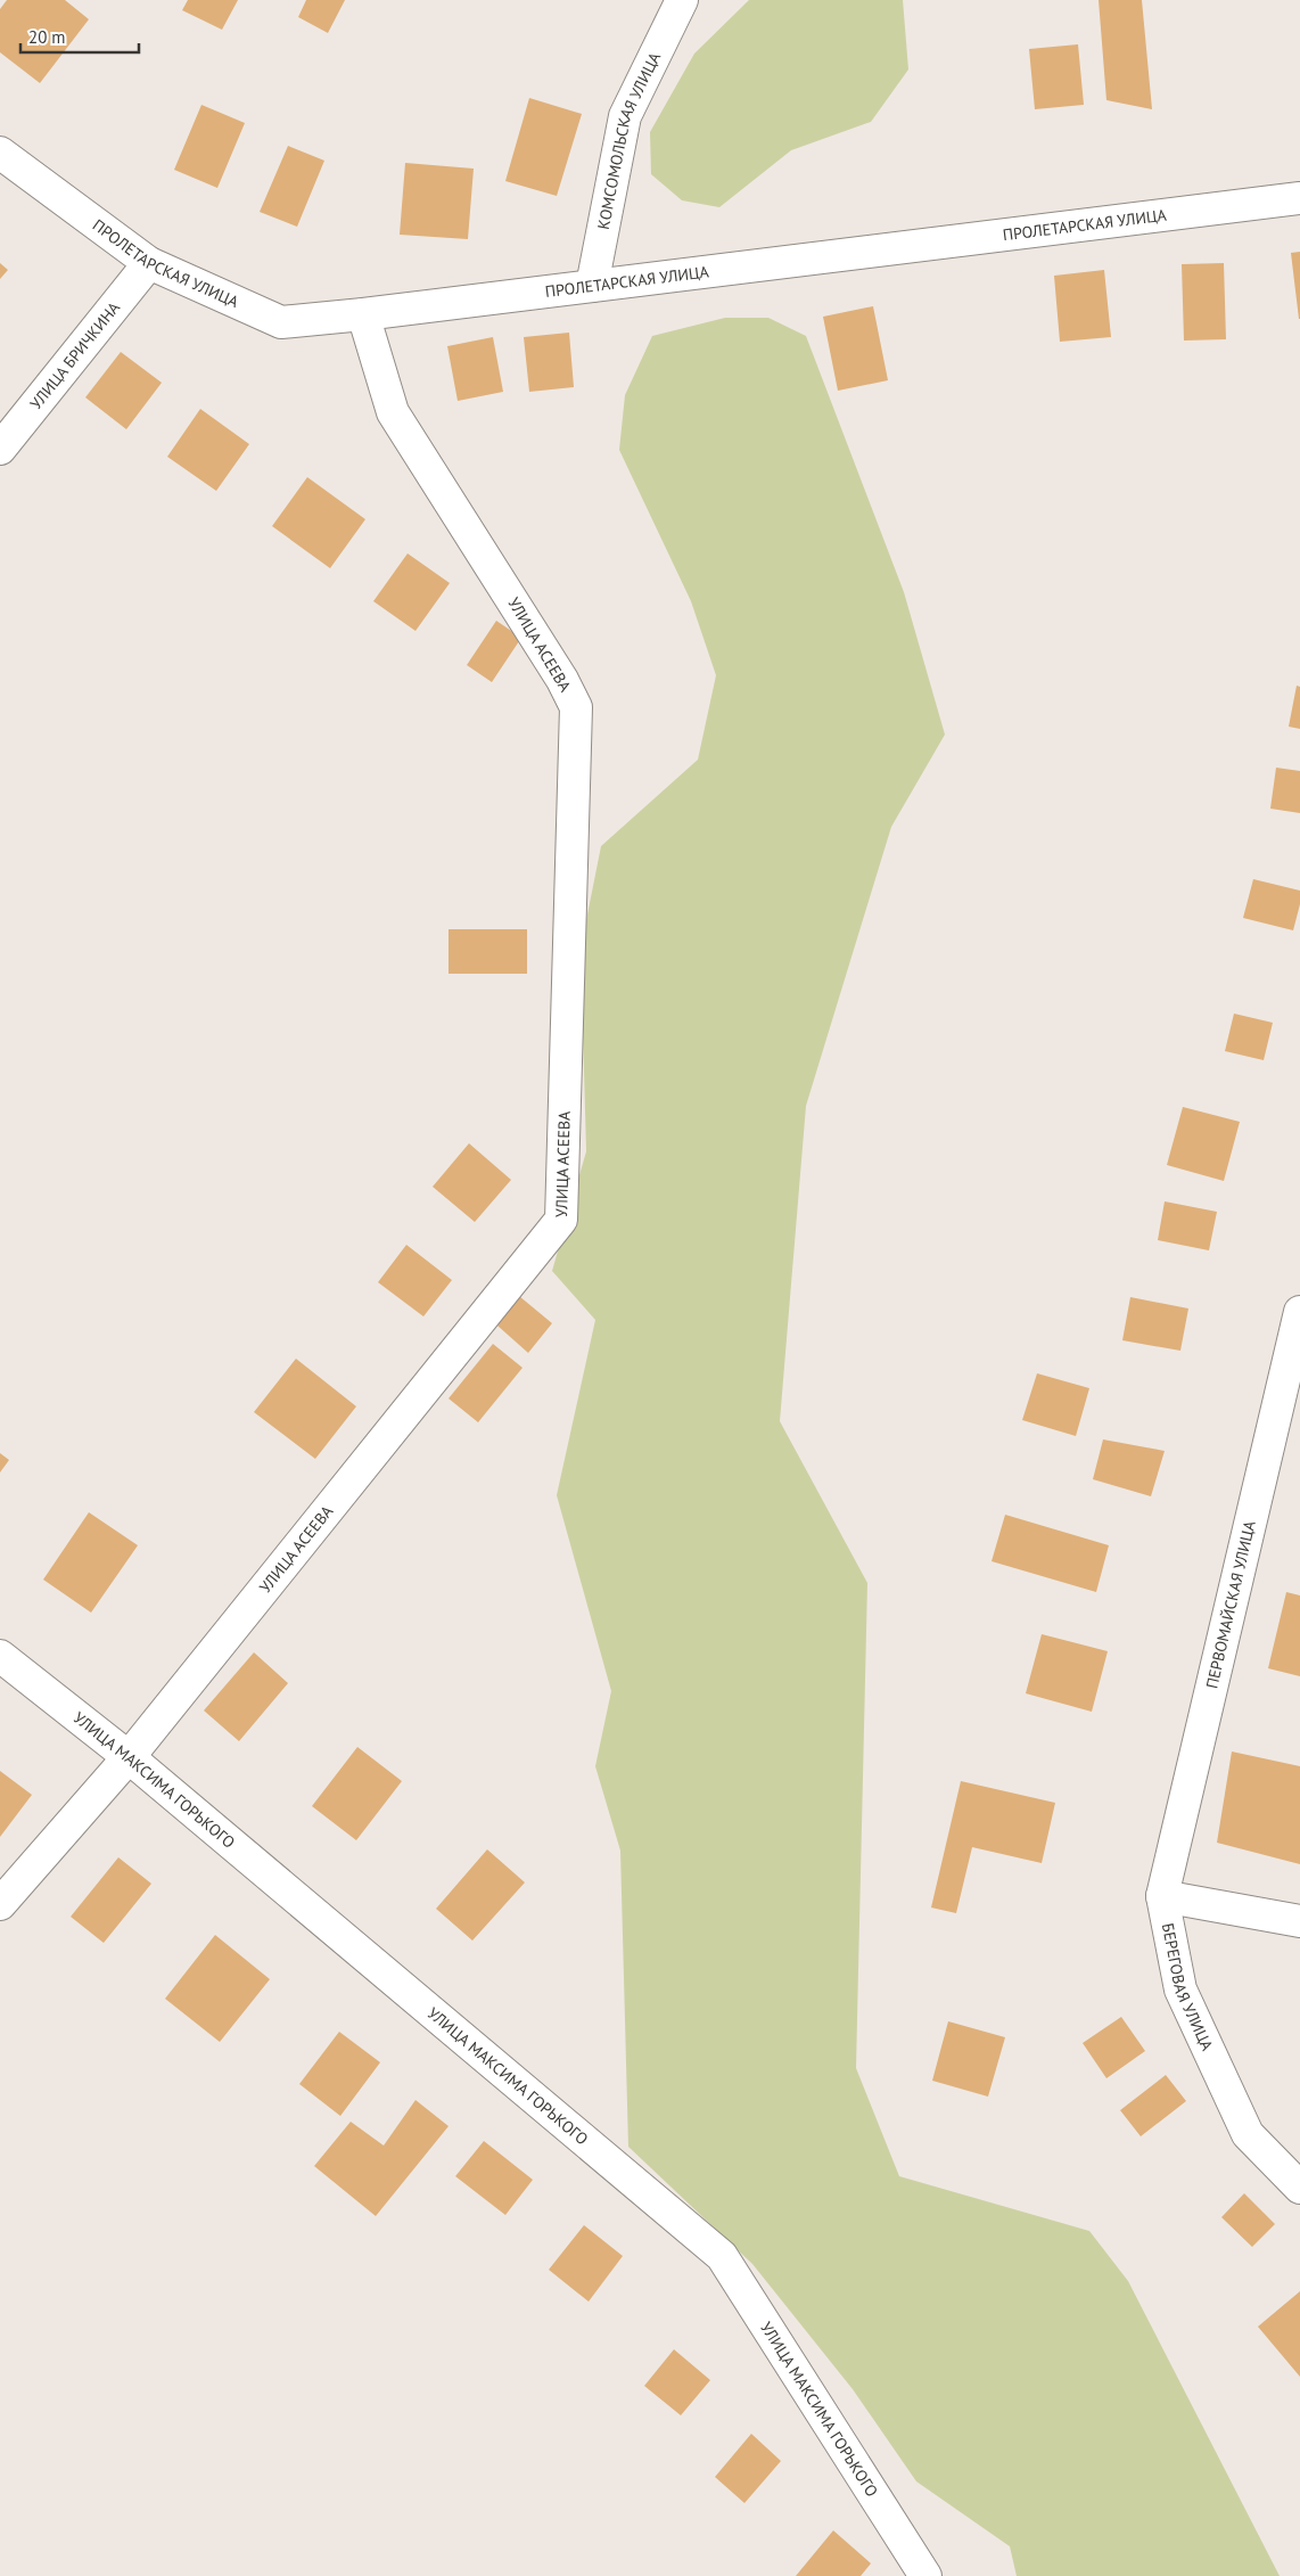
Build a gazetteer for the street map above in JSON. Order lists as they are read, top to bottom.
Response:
{
  "streets": {
    "street": [
      "КОМСОМОЛЬСКАЯ УЛИЦА",
      "ПРОЛЕТАРСКАЯ УЛИЦА",
      "УЛИЦА БРИЧКИНА",
      "УЛИЦА АСЕЕВА",
      "ПЕРВОМАЙСКАЯ УЛИЦА",
      "УЛИЦА МАКСИМА ГОРЬКОГО",
      "БЕРЕГОВАЯ УЛИЦА"
    ]
  },
  "crossings": [
    ["КОМСОМОЛЬСКАЯ УЛИЦА", "ПРОЛЕТАРСКАЯ УЛИЦА"],
    ["ПРОЛЕТАРСКАЯ УЛИЦА", "УЛИЦА БРИЧКИНА"],
    ["ПРОЛЕТАРСКАЯ УЛИЦА", "УЛИЦА АСЕЕВА"],
    ["УЛИЦА АСЕЕВА", "УЛИЦА МАКСИМА ГОРЬКОГО"],
    ["ПЕРВОМАЙСКАЯ УЛИЦА", "БЕРЕГОВАЯ УЛИЦА"]
  ],
  "scale_bar": "20 m"
}
